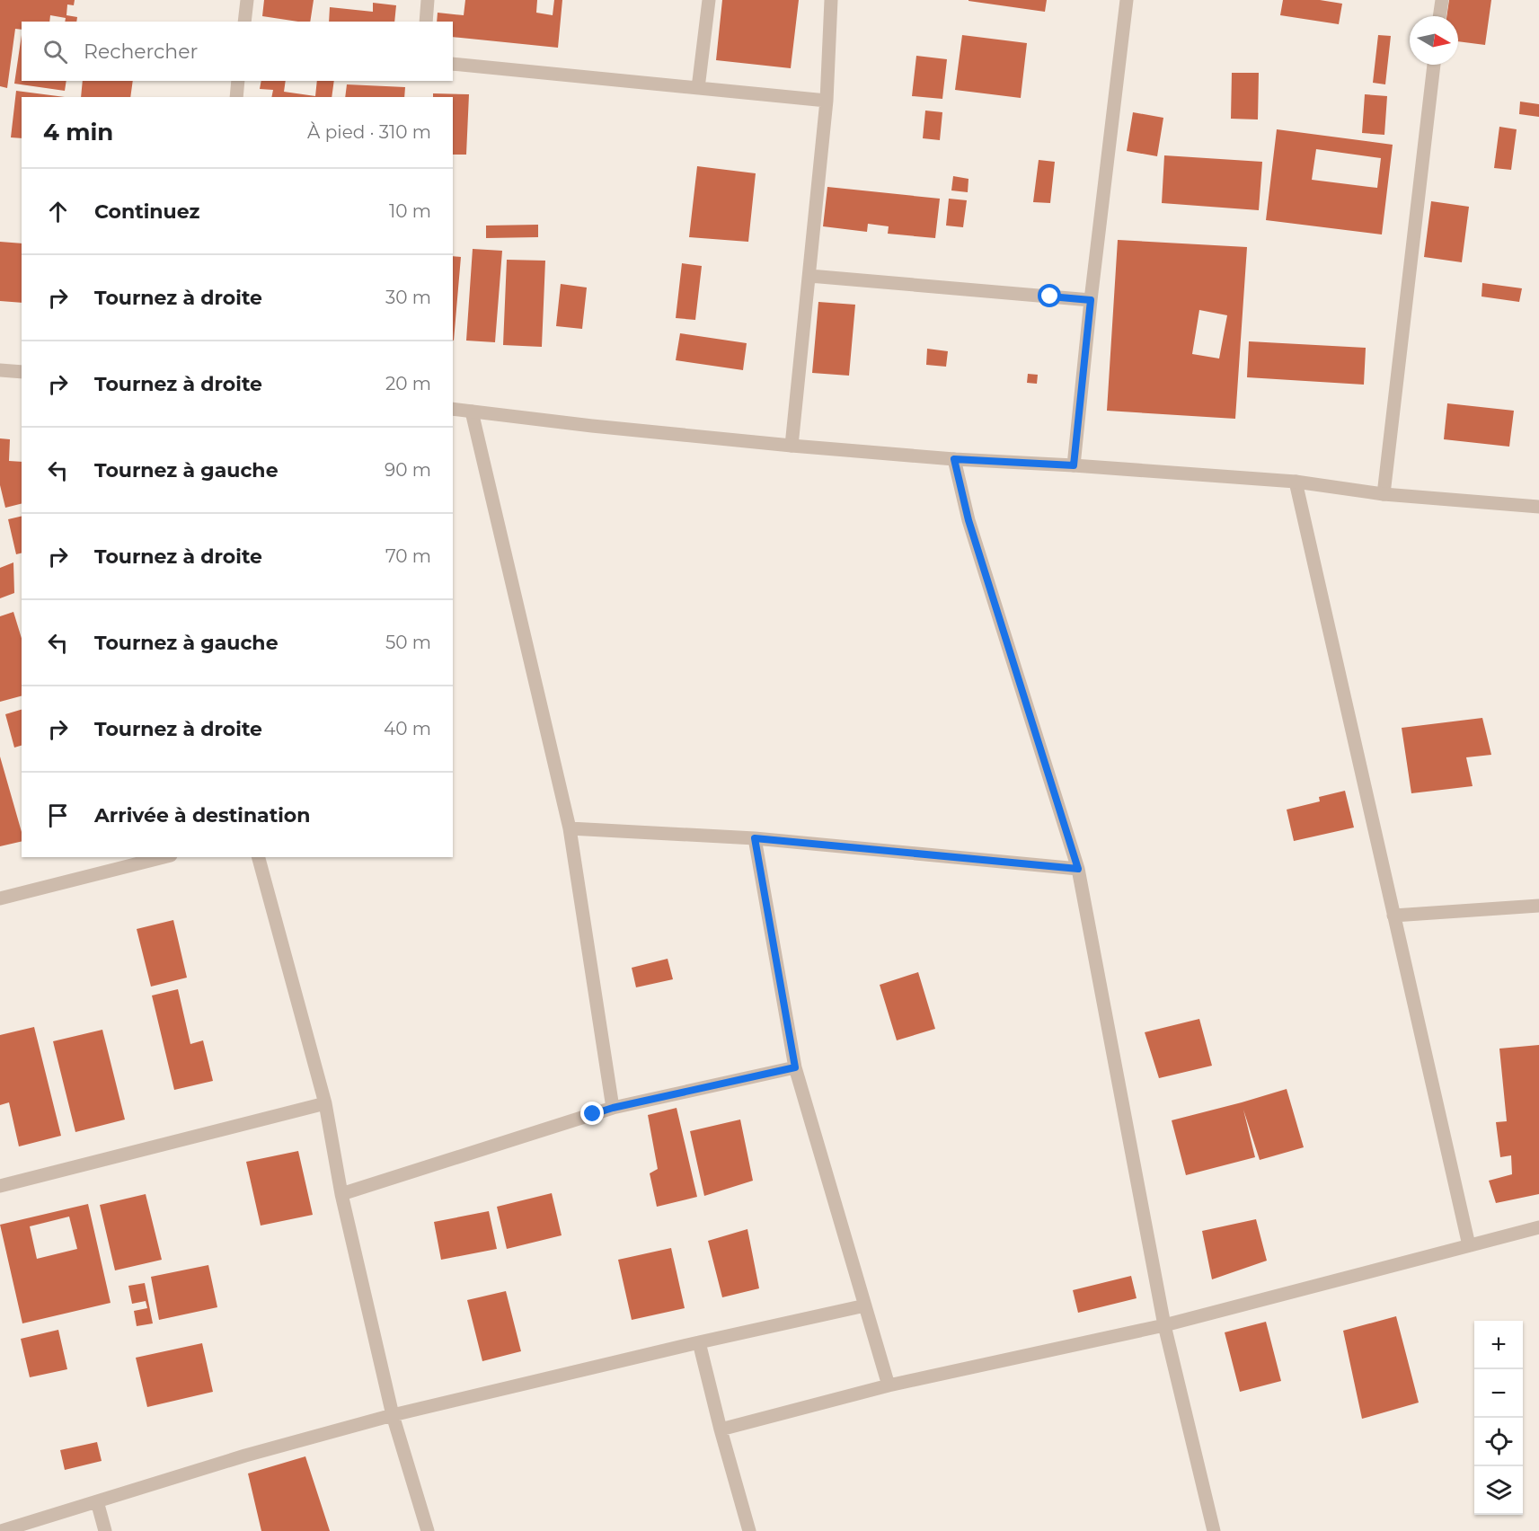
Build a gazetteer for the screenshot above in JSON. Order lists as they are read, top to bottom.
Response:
{
  "north": "right",
  "page": {
    "search": "Rechercher",
    "heading": ["4 min", "À pied · 310 m"],
    "list": [
      ["Continuez", "10 m"],
      ["Tournez à droite", "30 m"],
      ["Tournez à droite", "20 m"],
      ["Tournez à gauche", "90 m"],
      ["Tournez à droite", "70 m"],
      ["Tournez à gauche", "50 m"],
      ["Tournez à droite", "40 m"],
      "Arrivée à destination"
    ],
    "map_buttons": ["+", "−"]
  }
}
